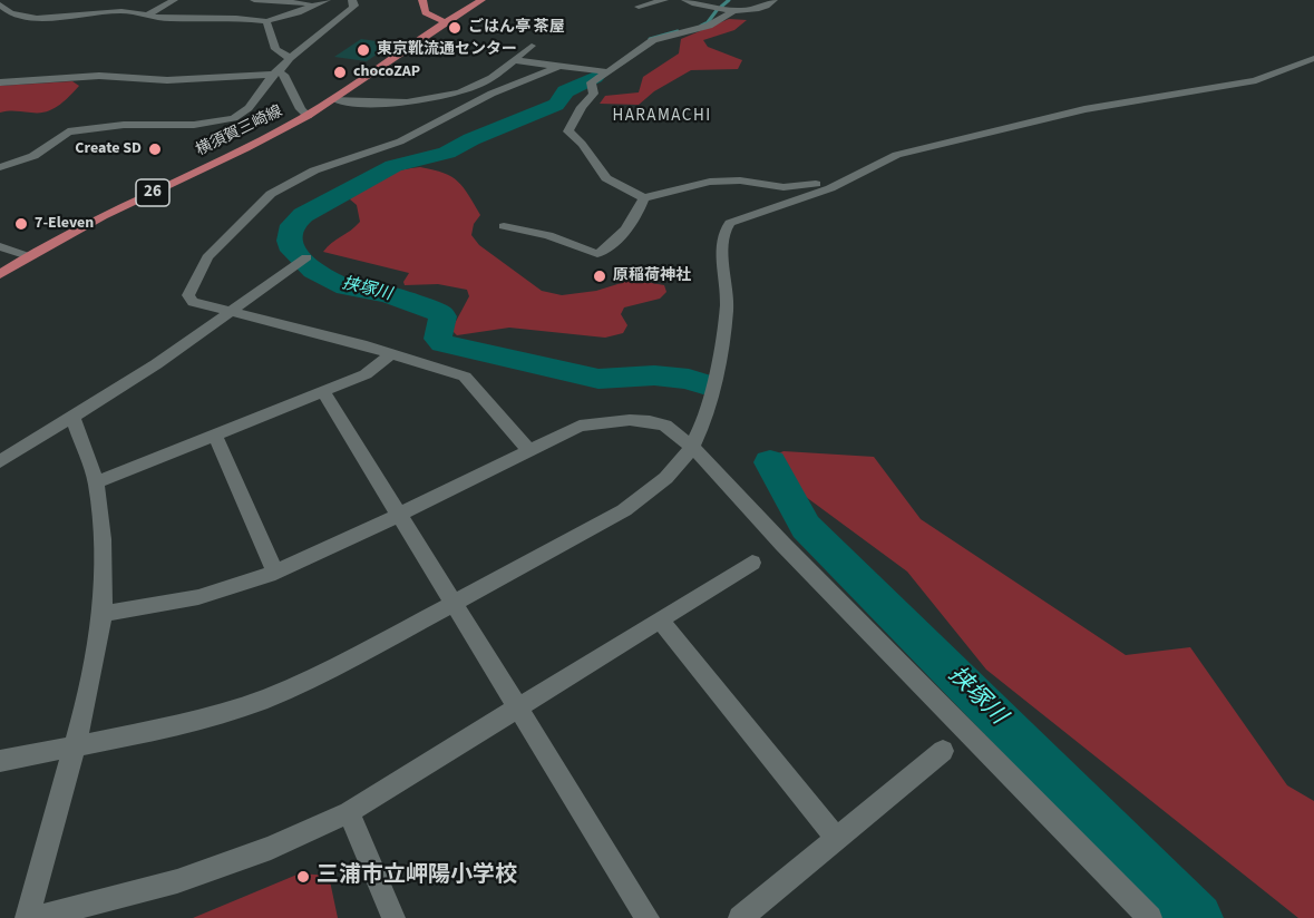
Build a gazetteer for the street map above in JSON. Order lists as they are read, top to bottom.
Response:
{
  "streets": {
    "main road": ["横須賀三崎線", "26"]
  },
  "districts": ["HARAMACHI"],
  "water": ["挟塚川"],
  "places": [
    "ごはん亭 茶屋",
    "東京靴流通センター",
    "chocoZAP",
    "Create SD",
    "7-Eleven",
    "原稲荷神社",
    "三浦市立岬陽小学校"
  ]
}
